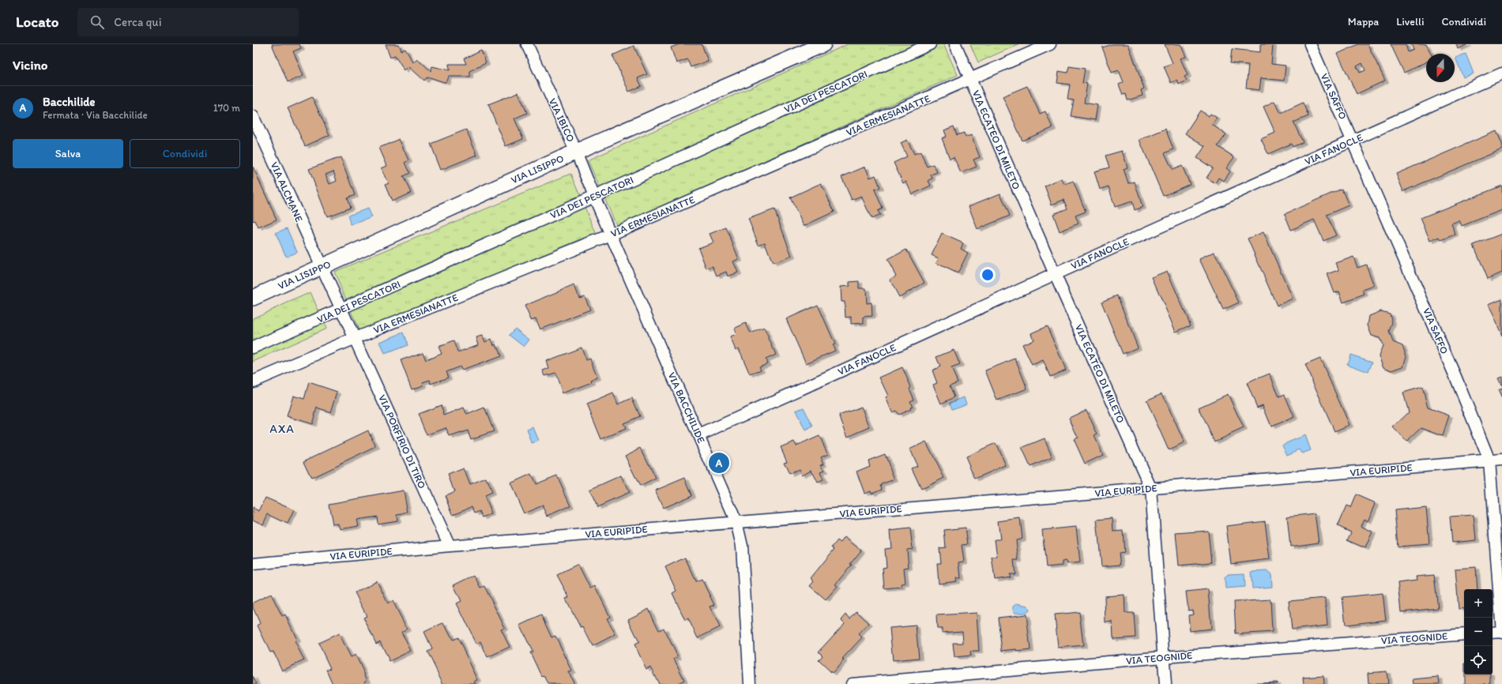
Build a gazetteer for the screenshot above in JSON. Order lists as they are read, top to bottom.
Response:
{
  "streets": {
    "street": [
      "VIA DEI PESCATORI",
      "VIA SAFFO",
      "VIA ERMESIANATTE",
      "VIA IBICO",
      "VIA ECATEO DI MILETO",
      "VIA FANOCLE",
      "VIA LISIPPO",
      "VIA ALCMANE",
      "VIA BACCHILIDE",
      "VIA PORFIRIO DI TIRO",
      "VIA EURIPIDE",
      "VIA TEOGNIDE"
    ]
  },
  "crossings": [
    ["VIA DEI PESCATORI", "VIA IBICO"],
    ["VIA DEI PESCATORI", "VIA ALCMANE"],
    ["VIA DEI PESCATORI", "VIA BACCHILIDE"],
    ["VIA DEI PESCATORI", "VIA PORFIRIO DI TIRO"],
    ["VIA SAFFO", "VIA FANOCLE"],
    ["VIA SAFFO", "VIA EURIPIDE"],
    ["VIA ERMESIANATTE", "VIA ECATEO DI MILETO"],
    ["VIA ERMESIANATTE", "VIA BACCHILIDE"],
    ["VIA ERMESIANATTE", "VIA PORFIRIO DI TIRO"],
    ["VIA IBICO", "VIA LISIPPO"],
    ["VIA IBICO", "VIA BACCHILIDE"],
    ["VIA ECATEO DI MILETO", "VIA FANOCLE"],
    ["VIA ECATEO DI MILETO", "VIA EURIPIDE"],
    ["VIA ECATEO DI MILETO", "VIA TEOGNIDE"],
    ["VIA FANOCLE", "VIA BACCHILIDE"],
    ["VIA LISIPPO", "VIA ALCMANE"],
    ["VIA ALCMANE", "VIA PORFIRIO DI TIRO"],
    ["VIA BACCHILIDE", "VIA EURIPIDE"],
    ["VIA PORFIRIO DI TIRO", "VIA EURIPIDE"]
  ],
  "districts": ["AXA"],
  "north": "bottom",
  "page": {
    "header": "Locato",
    "search": "Cerca qui",
    "nav": ["Mappa", "Livelli", "Condividi"],
    "heading": "Vicino",
    "list": [
      {
        "mark": "A",
        "name": "Bacchilide",
        "note": "Fermata · Via Bacchilide",
        "value": "170 m"
      }
    ],
    "buttons": ["Salva", "Condividi"],
    "pins": "A",
    "map_buttons": ["+", "−"]
  }
}
